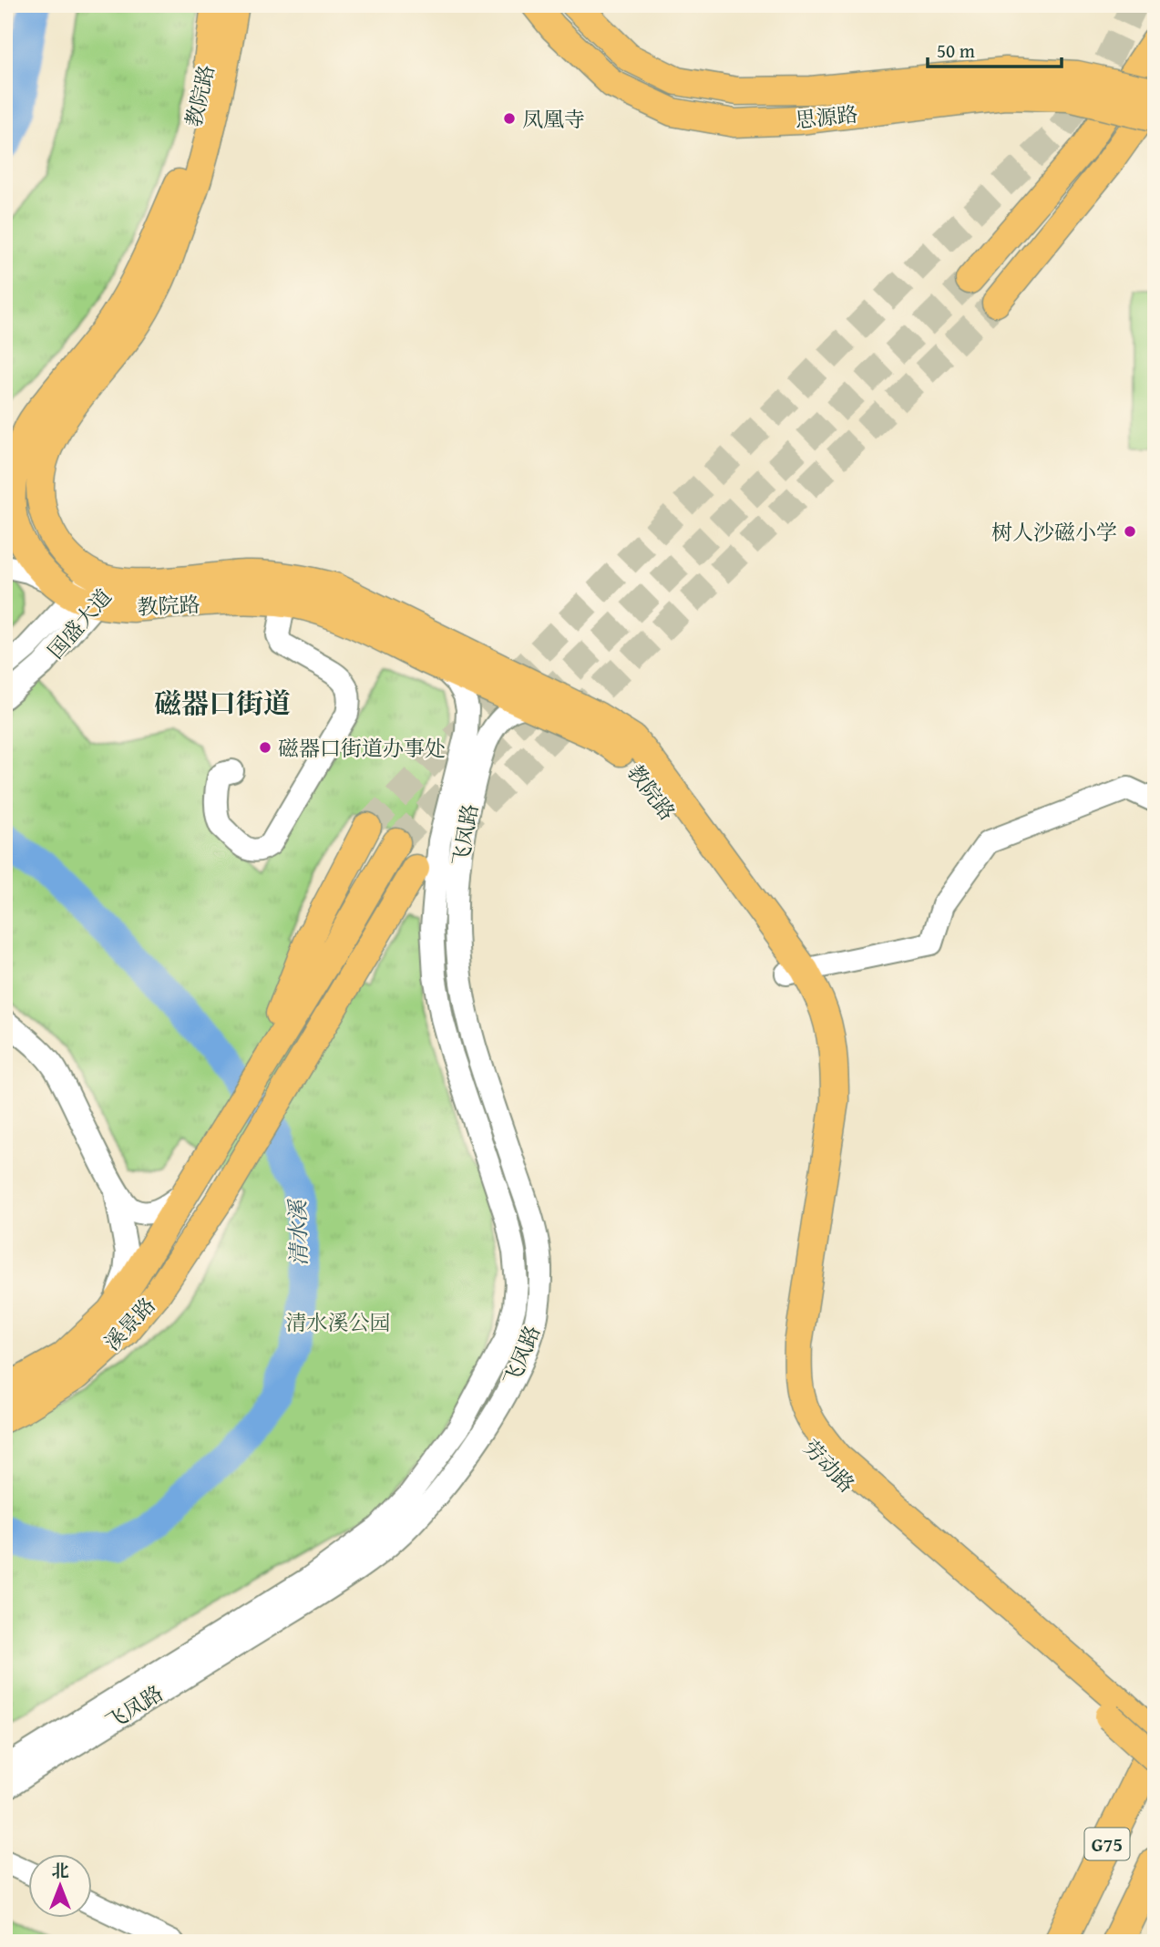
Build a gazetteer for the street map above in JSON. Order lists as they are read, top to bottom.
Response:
{
  "streets": {
    "highway": ["G75"],
    "main road": [
      "教院路",
      "思源路",
      "溪景路",
      "劳动路"
    ],
    "street": ["国盛大道", "飞凤路"]
  },
  "crossings": [
    ["教院路", "国盛大道"],
    ["教院路", "飞凤路"],
    ["教院路", "劳动路"]
  ],
  "districts": ["磁器口街道"],
  "water": ["清水溪"],
  "parks": ["清水溪公园"],
  "places": ["凤凰寺", "树人沙磁小学", "磁器口街道办事处"],
  "scale_bar": "50 m",
  "north": "top"
}
